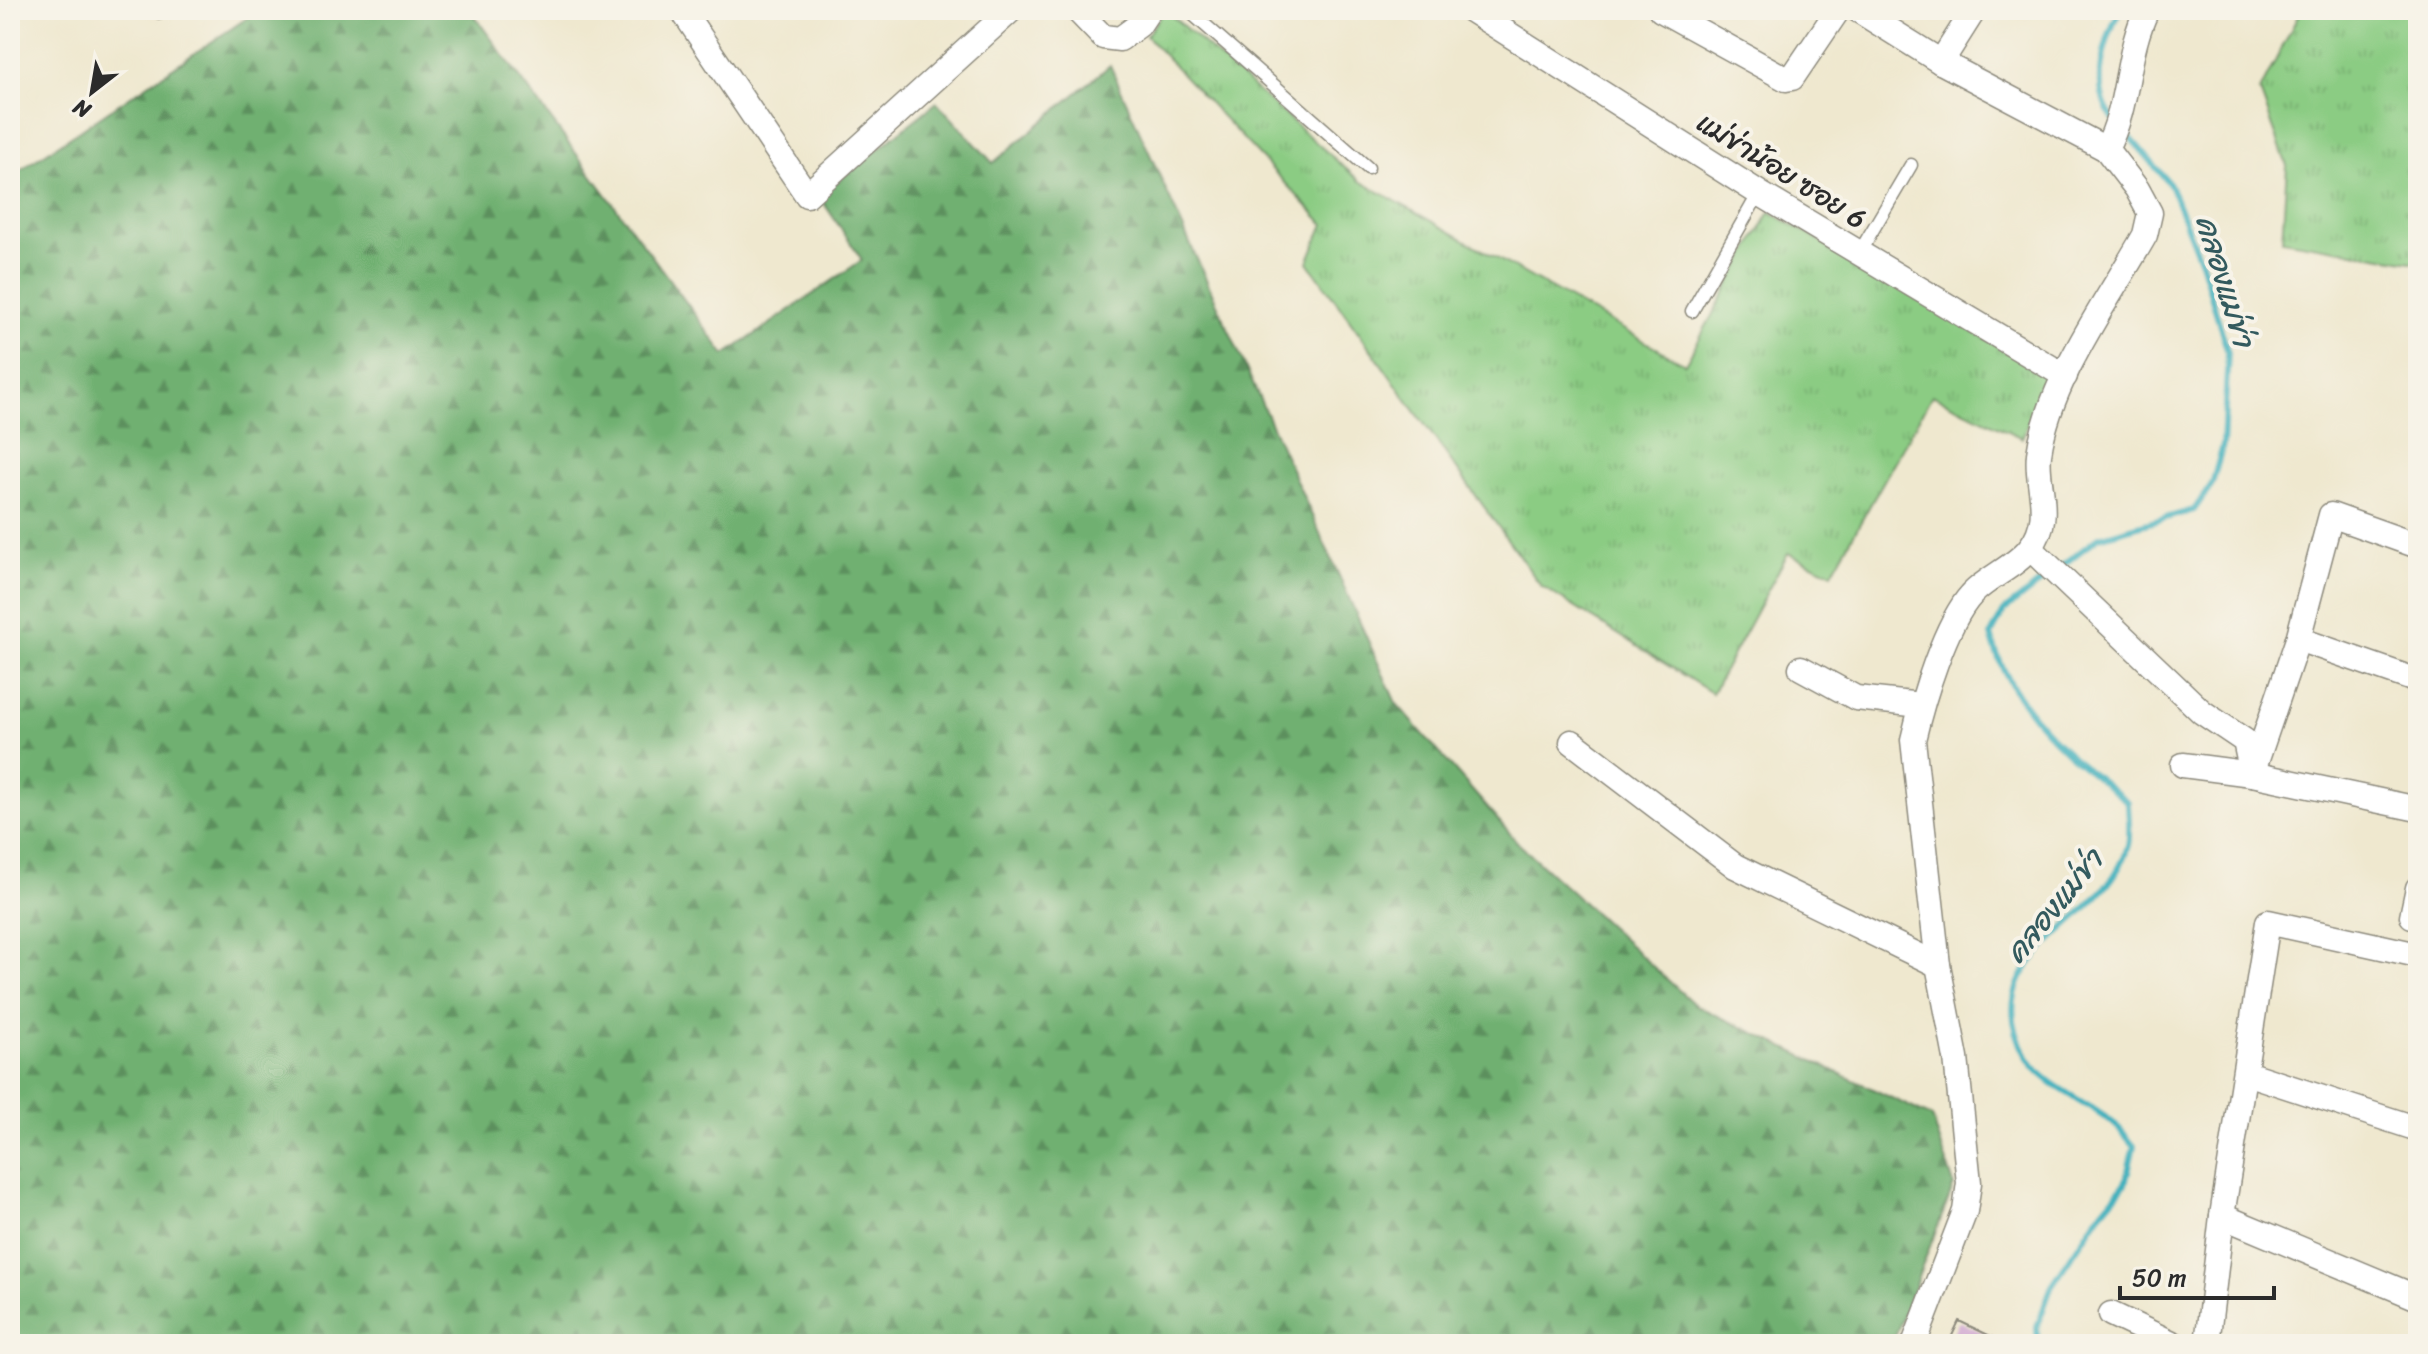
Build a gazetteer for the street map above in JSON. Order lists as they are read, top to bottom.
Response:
{
  "streets": {
    "street": ["แม่ข่าน้อย ซอย 6"]
  },
  "water": ["คลองแม่ข่า"],
  "scale_bar": "50 m",
  "north": "bottom left"
}
